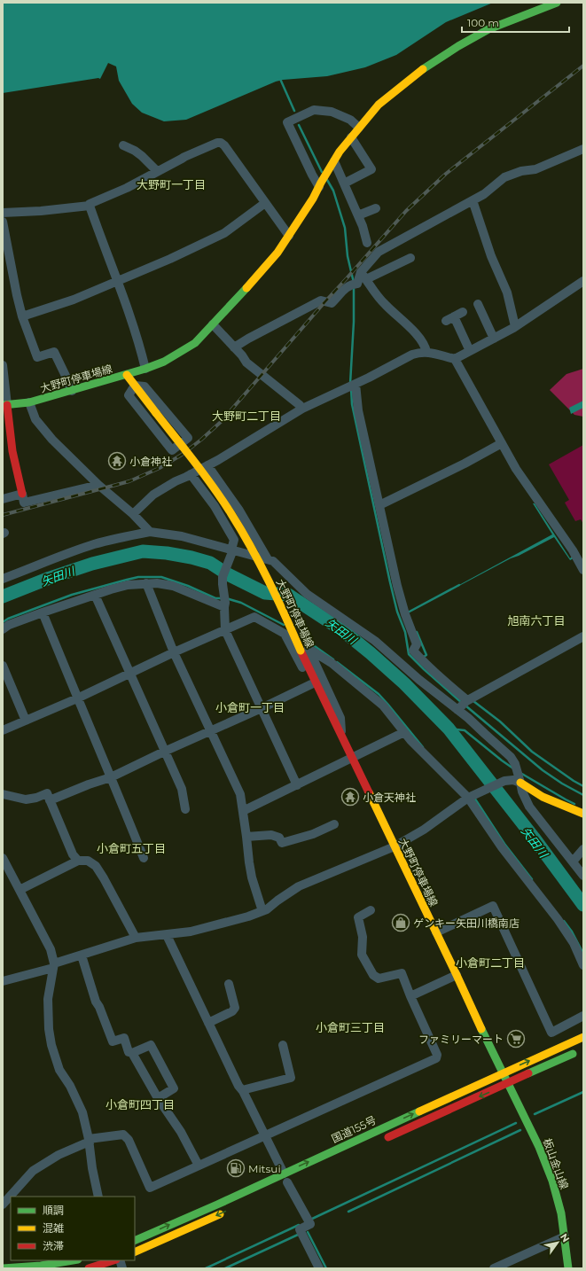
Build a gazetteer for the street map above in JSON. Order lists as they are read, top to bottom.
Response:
{
  "streets": {
    "main road": ["大野町停車場線", "国道155号", "板山金山線"]
  },
  "crossings": [
    ["大野町停車場線", "国道155号"],
    ["大野町停車場線", "板山金山線"],
    ["国道155号", "板山金山線"]
  ],
  "districts": [
    "大野町一丁目",
    "大野町二丁目",
    "旭南六丁目",
    "小倉町一丁目",
    "小倉町五丁目",
    "小倉町二丁目",
    "小倉町三丁目",
    "小倉町四丁目"
  ],
  "water": ["矢田川"],
  "places": {
    "temple": ["小倉神社", "小倉天神社"],
    "shop": ["ゲンキー矢田川橋南店"],
    "supermarket": ["ファミリーマート"],
    "fuel station": ["Mitsui"]
  },
  "legend": ["順調", "混雑", "渋滞"],
  "scale_bar": "100 m",
  "north": "top right"
}
